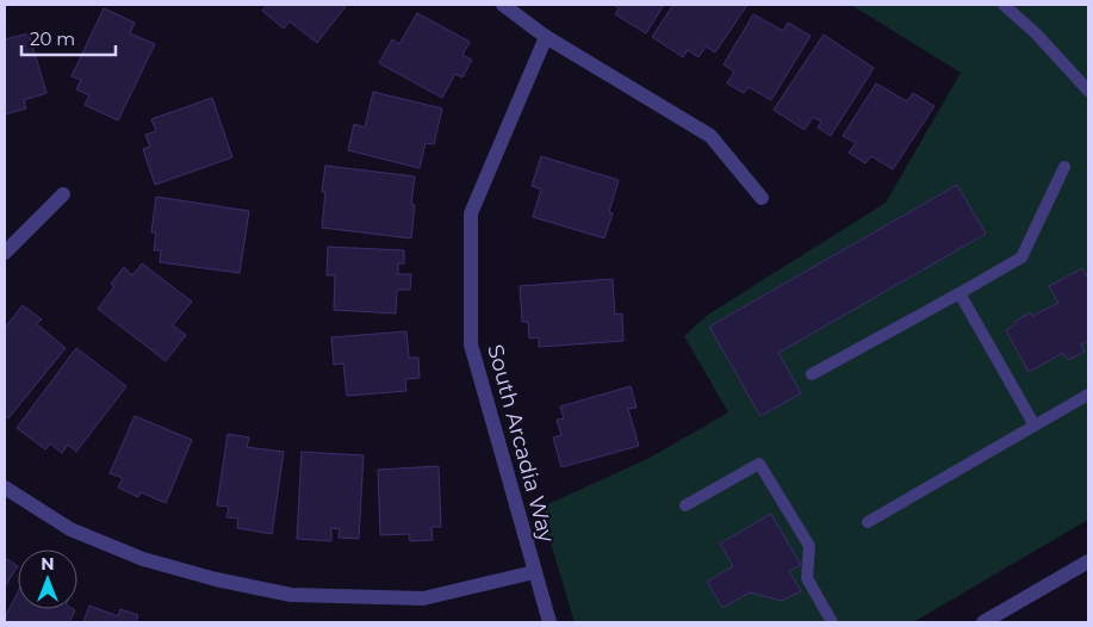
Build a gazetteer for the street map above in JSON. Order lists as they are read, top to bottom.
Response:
{
  "streets": {
    "street": ["South Arcadia Way"]
  },
  "scale_bar": "20 m",
  "north": "top"
}
